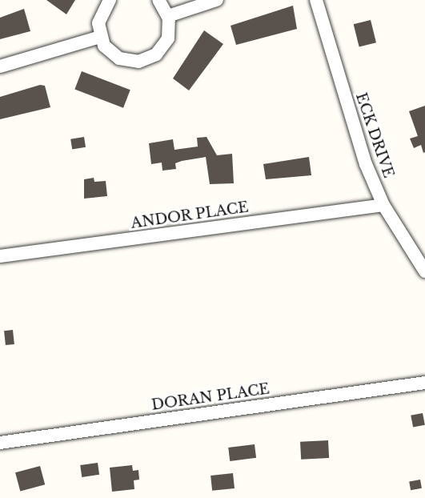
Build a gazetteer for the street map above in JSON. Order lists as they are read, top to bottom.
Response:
{
  "streets": {
    "street": ["ECK DRIVE", "ANDOR PLACE", "DORAN PLACE"]
  },
  "crossings": [
    ["ECK DRIVE", "ANDOR PLACE"]
  ]
}
